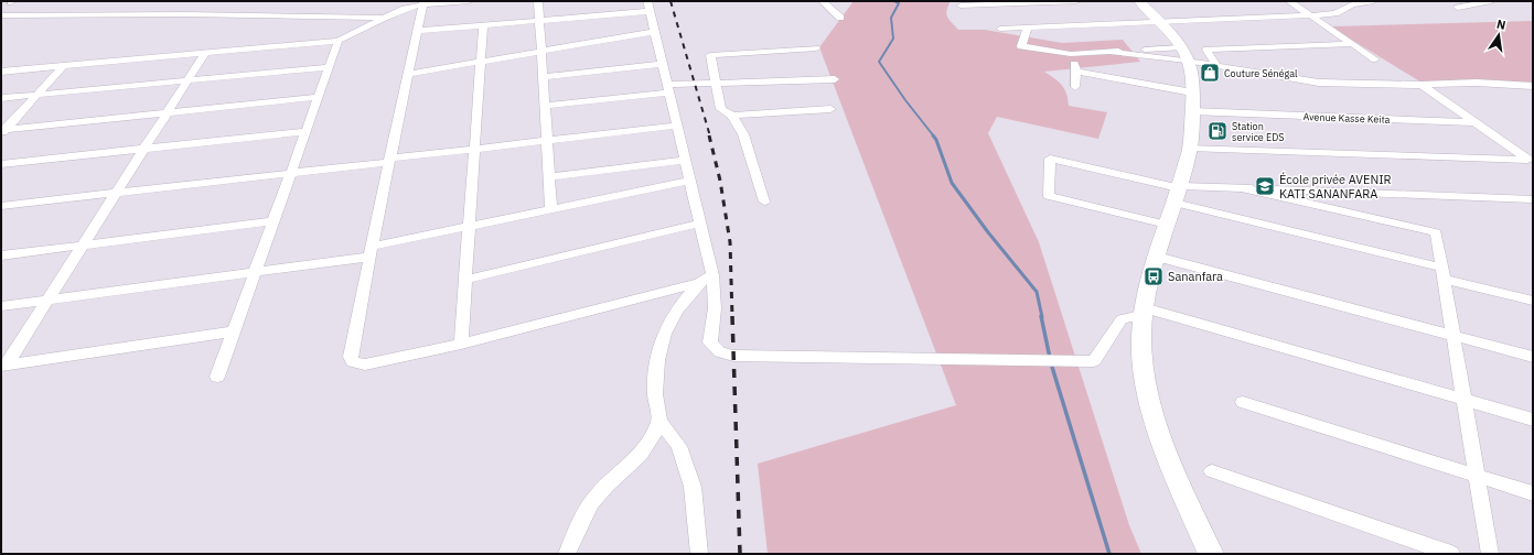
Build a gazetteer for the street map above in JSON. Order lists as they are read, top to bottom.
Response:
{
  "streets": {
    "street": ["Avenue Kasse Keita"]
  },
  "places": {
    "shop": ["Couture Sénégal"],
    "fuel station": ["Station service EDS"],
    "school or university": ["École privée AVENIR KATI SANANFARA"],
    "bus stop": ["Sananfara"]
  },
  "north": "top"
}
